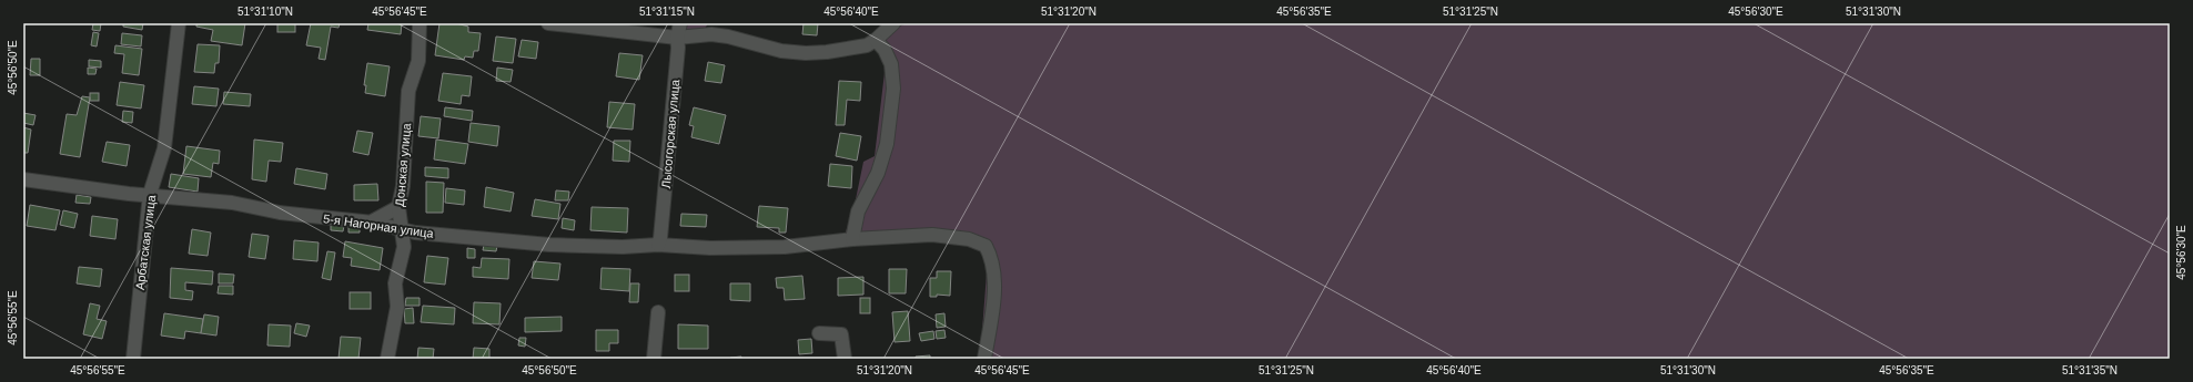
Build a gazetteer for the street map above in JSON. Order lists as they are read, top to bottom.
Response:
{
  "streets": {
    "street": [
      "Лысогорская улица",
      "Донская улица",
      "5-я Нагорная улица",
      "Арбатская улица"
    ]
  },
  "crossings": [
    ["Лысогорская улица", "5-я Нагорная улица"],
    ["Донская улица", "5-я Нагорная улица"],
    ["5-я Нагорная улица", "Арбатская улица"]
  ],
  "coordinates": [
    "51°31'10\"N",
    "45°56'45\"E",
    "51°31'15\"N",
    "45°56'40\"E",
    "51°31'20\"N",
    "45°56'35\"E",
    "51°31'25\"N",
    "45°56'30\"E",
    "51°31'30\"N",
    "45°56'50\"E",
    "45°56'55\"E",
    "51°31'35\"N"
  ]
}
